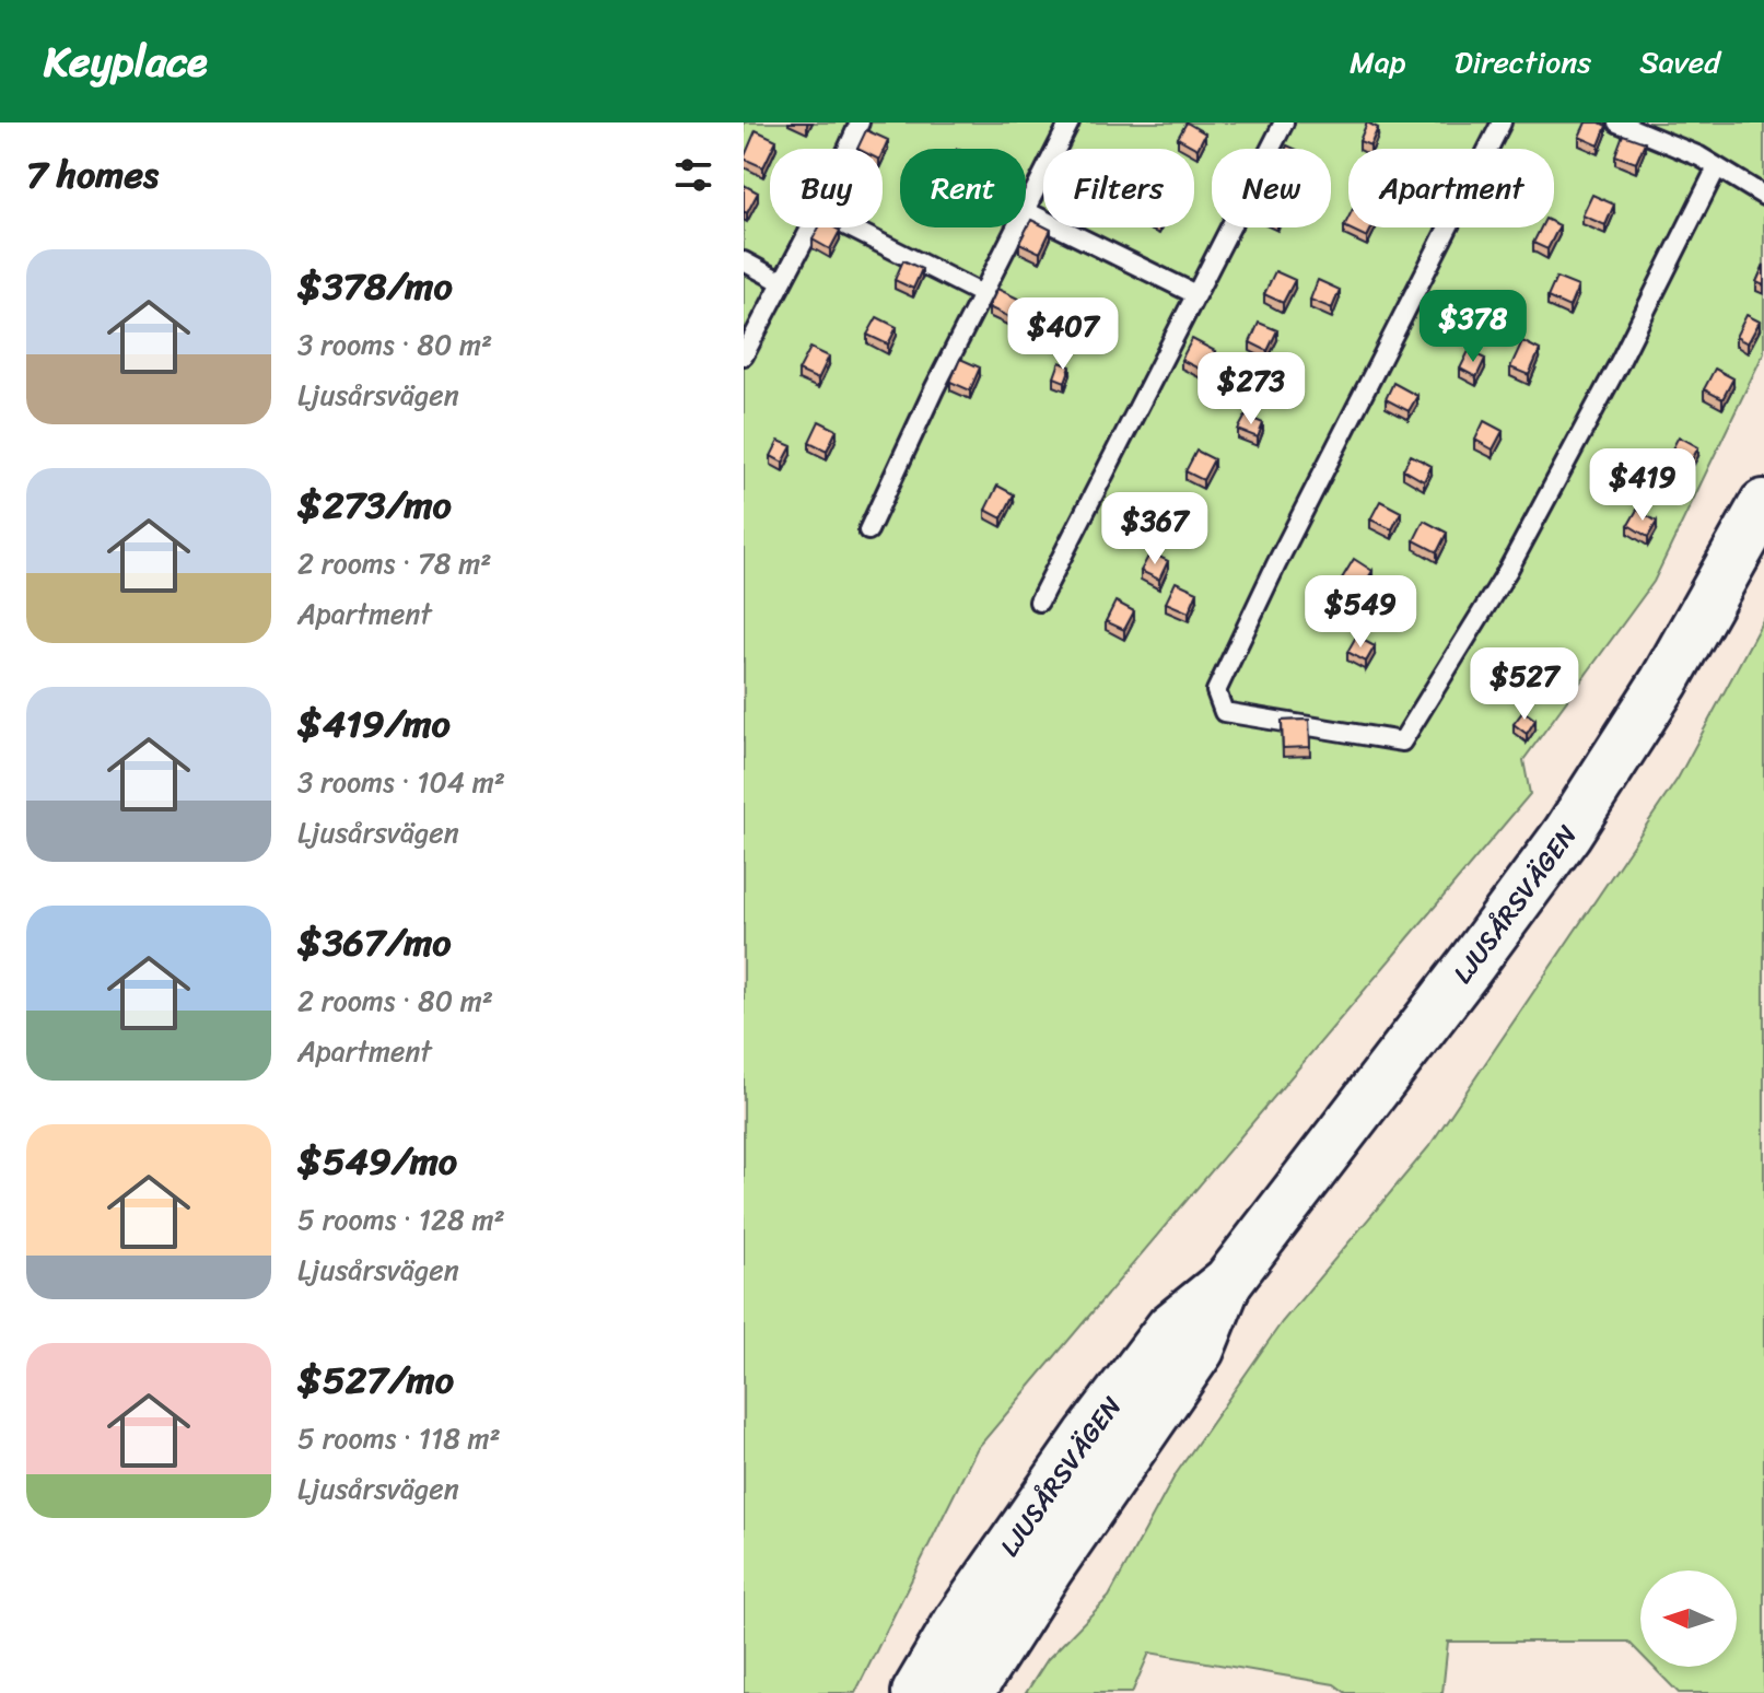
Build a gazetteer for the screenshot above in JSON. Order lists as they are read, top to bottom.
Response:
{
  "streets": {
    "main road": ["LJUSÅRSVÄGEN"]
  },
  "north": "left",
  "page": {
    "header": "Keyplace",
    "nav": ["Map", "Directions", "Saved"],
    "heading": "7 homes",
    "chip": [
      "Buy",
      "Rent",
      "Filters",
      "New",
      "Apartment"
    ],
    "list": [
      {
        "name": "$378/mo",
        "note": "3 rooms · 80 m² · Ljusårsvägen"
      },
      {
        "name": "$273/mo",
        "note": "2 rooms · 78 m² · Apartment"
      },
      {
        "name": "$419/mo",
        "note": "3 rooms · 104 m² · Ljusårsvägen"
      },
      {
        "name": "$367/mo",
        "note": "2 rooms · 80 m² · Apartment"
      },
      {
        "name": "$549/mo",
        "note": "5 rooms · 128 m² · Ljusårsvägen"
      },
      {
        "name": "$527/mo",
        "note": "5 rooms · 118 m² · Ljusårsvägen"
      }
    ],
    "price": [
      "$378",
      "$407",
      "$273",
      "$419",
      "$367",
      "$549",
      "$527"
    ]
  }
}
